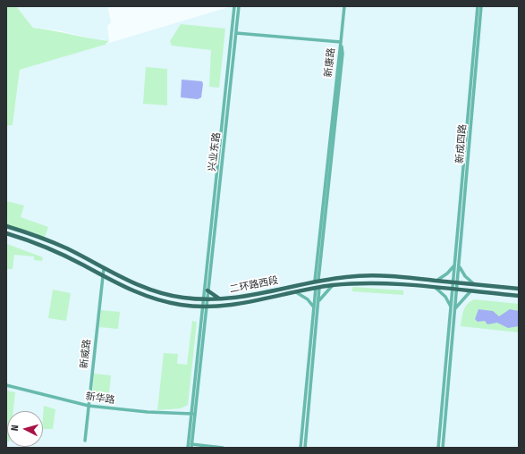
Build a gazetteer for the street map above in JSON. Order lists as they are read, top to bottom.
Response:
{
  "streets": {
    "main road": ["二环路西段"],
    "street": [
      "新康路",
      "新成四路",
      "兴业东路",
      "新威路",
      "新华路"
    ]
  },
  "crossings": [
    ["新康路", "二环路西段"],
    ["新成四路", "二环路西段"],
    ["兴业东路", "二环路西段"],
    ["二环路西段", "新威路"],
    ["新威路", "新华路"]
  ],
  "north": "left"
}
